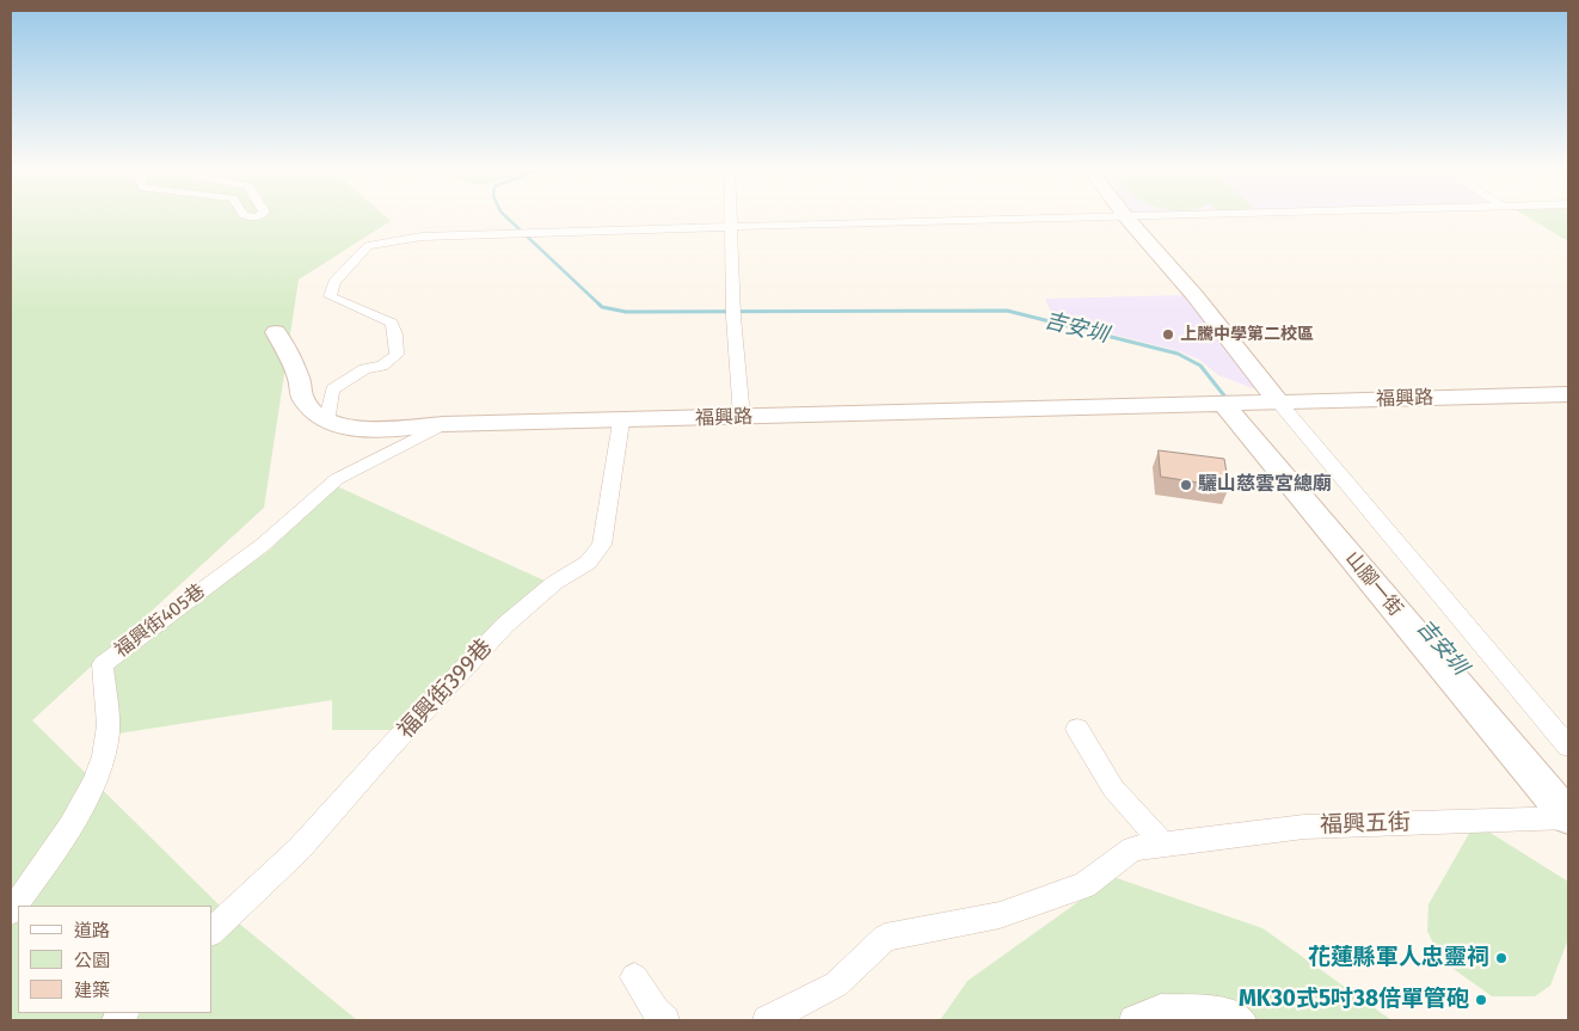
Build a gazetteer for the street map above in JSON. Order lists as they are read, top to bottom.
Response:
{
  "streets": {
    "street": [
      "福興路",
      "山腳一街",
      "福興街405巷",
      "福興街399巷",
      "福興五街"
    ]
  },
  "crossings": [
    ["福興路", "山腳一街"],
    ["福興路", "福興街405巷"],
    ["福興路", "福興街399巷"],
    ["山腳一街", "福興五街"]
  ],
  "water": ["吉安圳"],
  "places": [
    "上騰中學第二校區",
    "驪山慈雲宮總廟",
    "花蓮縣軍人忠靈祠",
    "MK30式5吋38倍單管砲"
  ],
  "legend": ["道路", "公園", "建築"]
}
